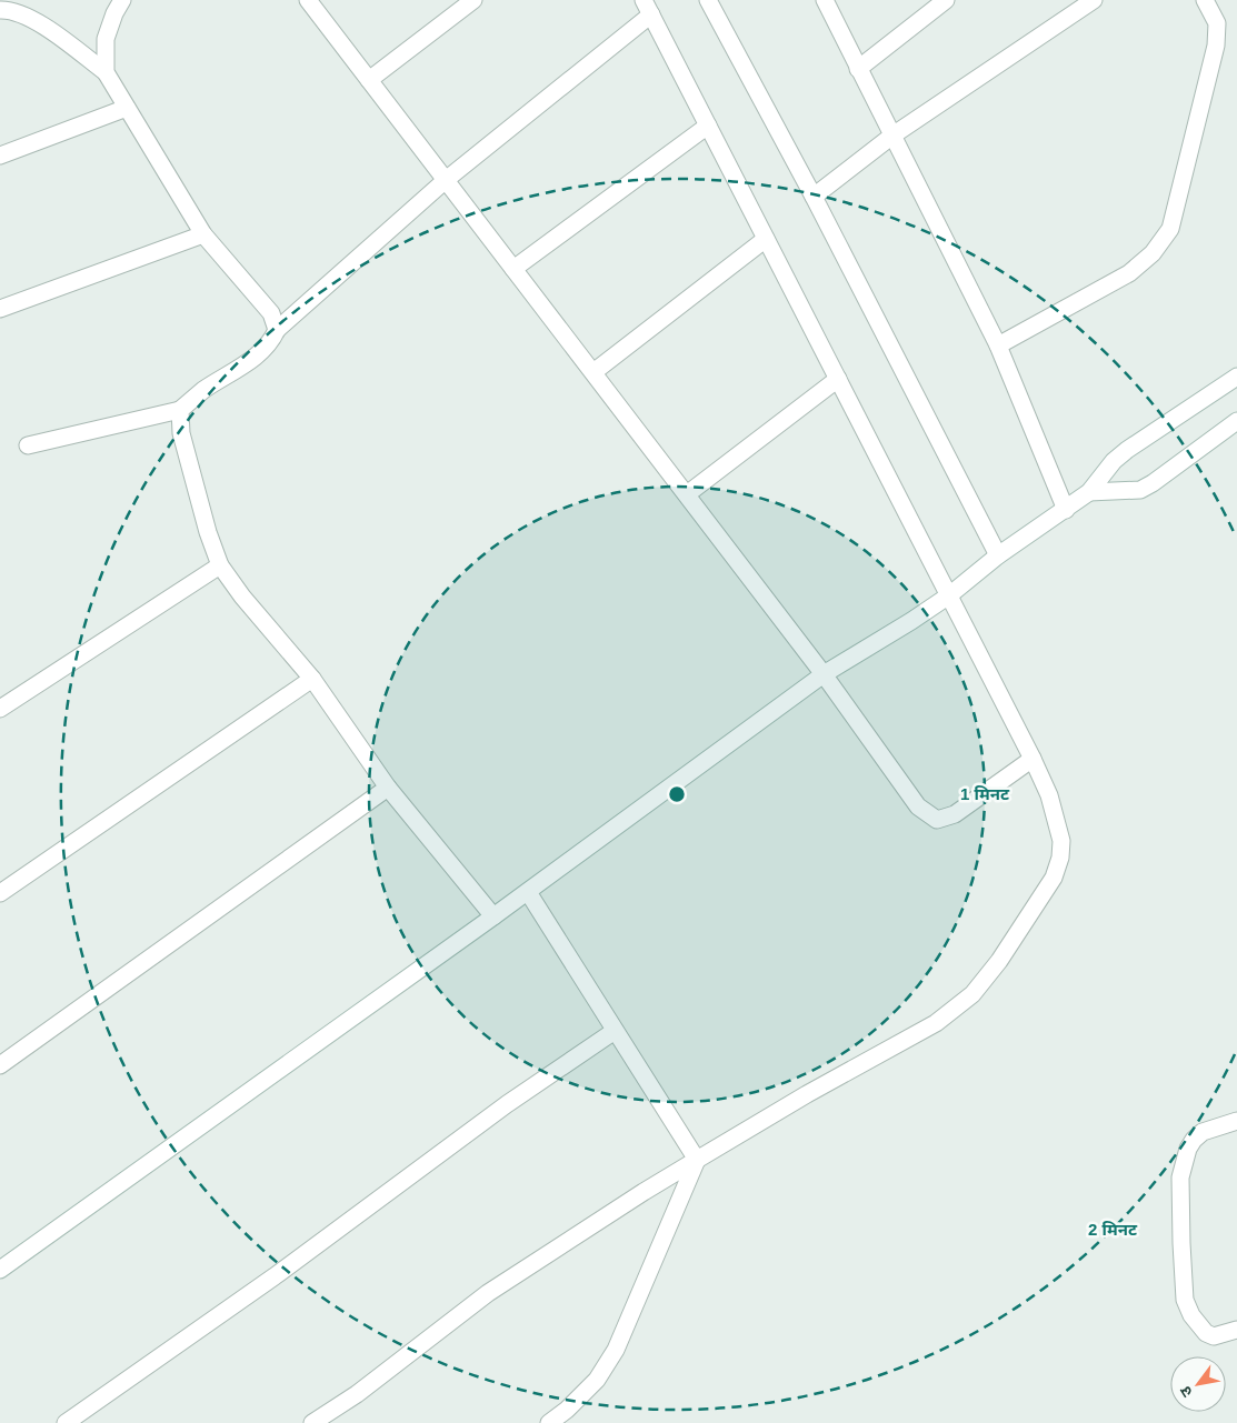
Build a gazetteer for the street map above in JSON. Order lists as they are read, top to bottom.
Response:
{
  "north": "bottom left",
  "rings": ["1 मिनट", "2 मिनट"]
}
